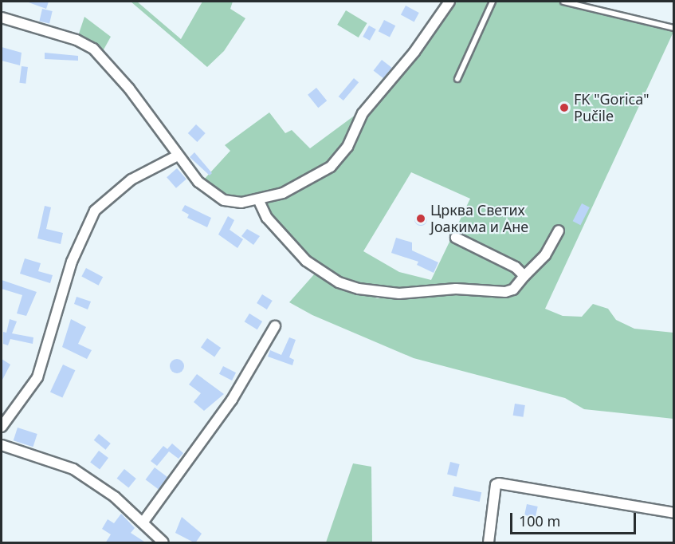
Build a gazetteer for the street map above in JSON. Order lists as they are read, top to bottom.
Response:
{
  "places": ["FK \"Gorica\" Pučile", "Црква Светих Јоакима и Ане"],
  "scale_bar": "100 m"
}
